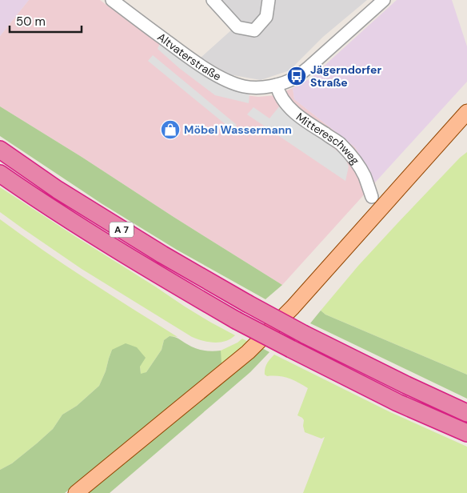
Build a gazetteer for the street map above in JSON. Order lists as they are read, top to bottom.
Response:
{
  "streets": {
    "highway": ["A 7"],
    "street": ["Altvaterstraße", "Mittereschweg"]
  },
  "crossings": [
    ["Altvaterstraße", "Mittereschweg"]
  ],
  "places": {
    "bus stop": ["Jägerndorfer Straße"],
    "shop": ["Möbel Wassermann"]
  },
  "scale_bar": "50 m"
}
